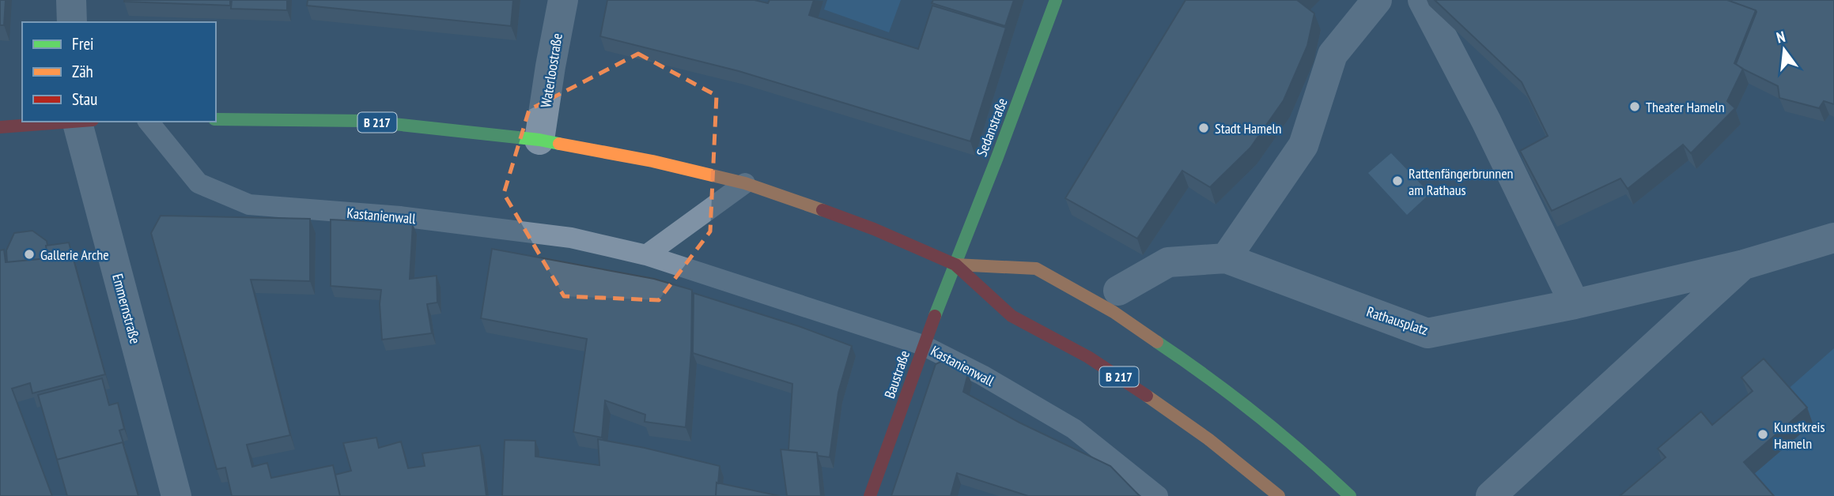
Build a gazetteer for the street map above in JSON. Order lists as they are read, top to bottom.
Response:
{
  "streets": {
    "main road": ["B 217", "Sedanstraße", "Baustraße"],
    "street": ["Waterloostraße", "Emmernstraße", "Rathausplatz"],
    "lane": ["Kastanienwall"]
  },
  "crossings": [
    ["Waterloostraße", "B 217"],
    ["B 217", "Sedanstraße"],
    ["B 217", "Baustraße"],
    ["Sedanstraße", "Baustraße"],
    ["Kastanienwall", "Baustraße"]
  ],
  "places": [
    "Theater Hameln",
    "Stadt Hameln",
    "Rattenfängerbrunnen am Rathaus",
    "Gallerie Arche",
    "Kunstkreis Hameln"
  ],
  "legend": ["Frei", "Zäh", "Stau"],
  "north": "top"
}
